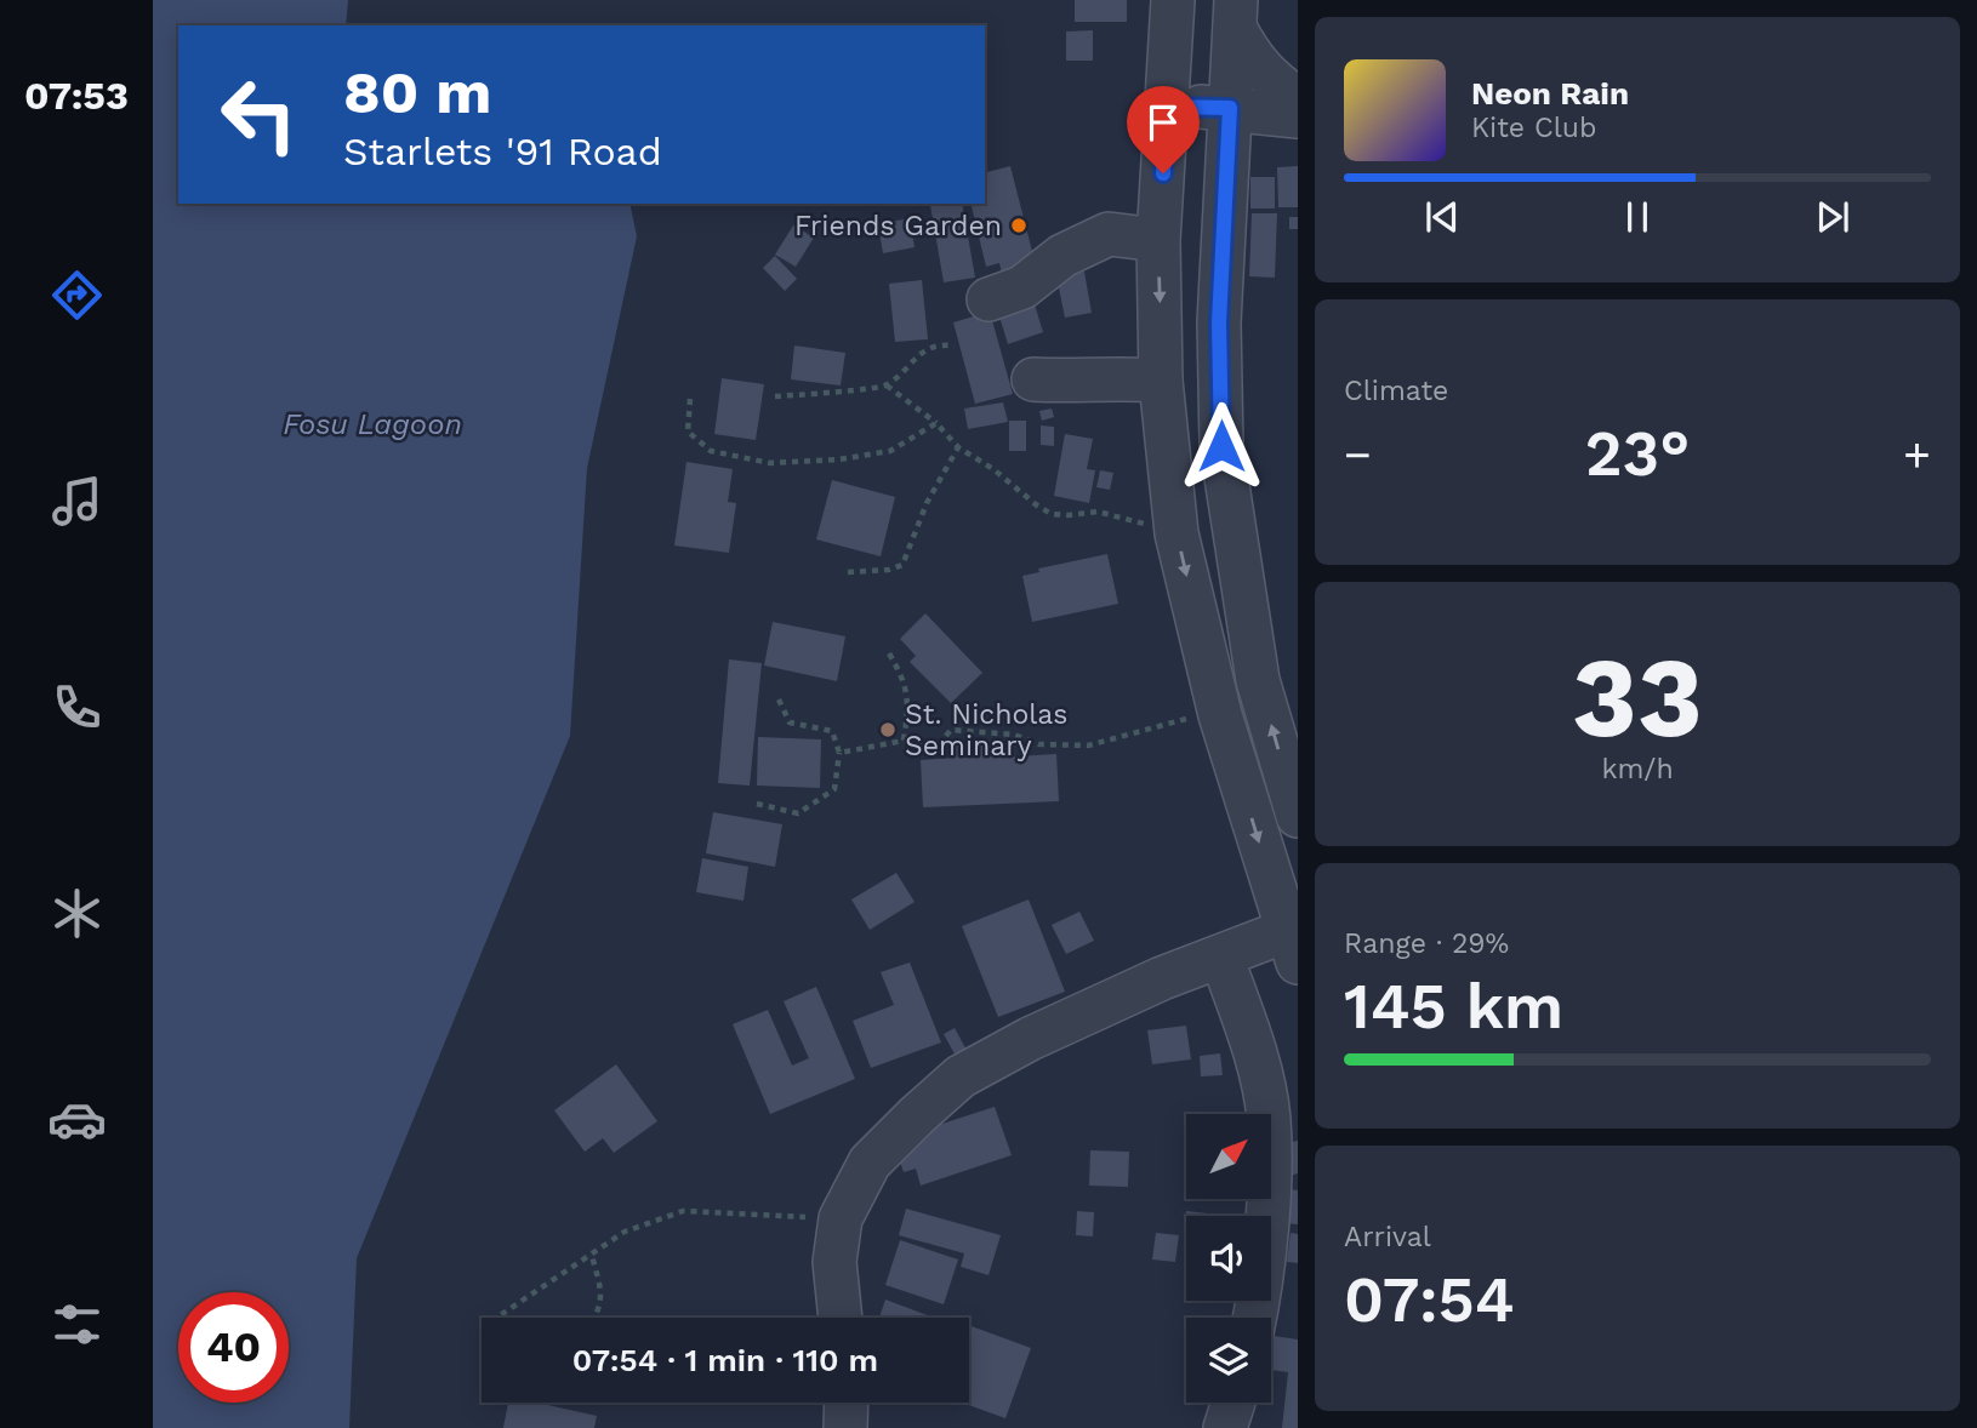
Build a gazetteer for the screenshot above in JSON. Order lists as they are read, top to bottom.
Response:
{
  "water": ["Fosu Lagoon"],
  "places": ["Friends Garden", "St. Nicholas Seminary"],
  "north": "top right",
  "page": {
    "tabs": "07:53",
    "turn": ["80 m", "Starlets '91 Road"],
    "song": ["Neon Rain", "Kite Club"],
    "tile": [
      "Climate",
      ["33", "km/h"],
      ["Range · 29%", "145 km"],
      ["Arrival", "07:54"]
    ],
    "heat": ["−", "23°", "+"],
    "limit": "40",
    "trip": "07:54 · 1 min · 110 m"
  }
}
